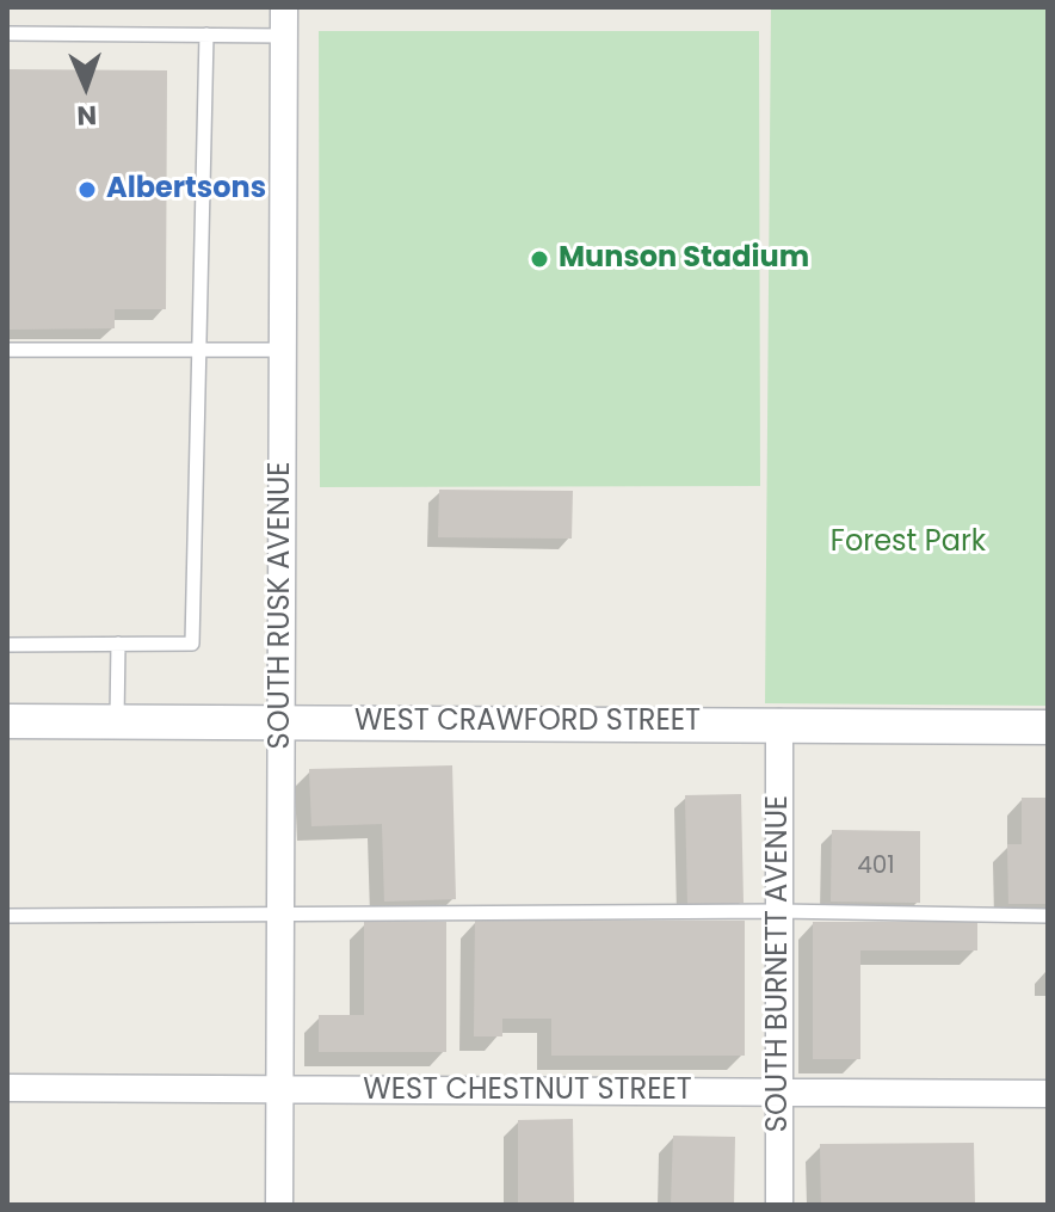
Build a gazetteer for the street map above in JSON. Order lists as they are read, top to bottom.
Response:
{
  "streets": {
    "street": [
      "SOUTH RUSK AVENUE",
      "WEST CRAWFORD STREET",
      "SOUTH BURNETT AVENUE",
      "WEST CHESTNUT STREET"
    ]
  },
  "crossings": [
    ["SOUTH RUSK AVENUE", "WEST CRAWFORD STREET"],
    ["SOUTH RUSK AVENUE", "WEST CHESTNUT STREET"],
    ["WEST CRAWFORD STREET", "SOUTH BURNETT AVENUE"],
    ["SOUTH BURNETT AVENUE", "WEST CHESTNUT STREET"]
  ],
  "parks": ["Forest Park"],
  "places": ["Albertsons", "Munson Stadium"],
  "house_numbers": ["401"],
  "north": "bottom"
}
